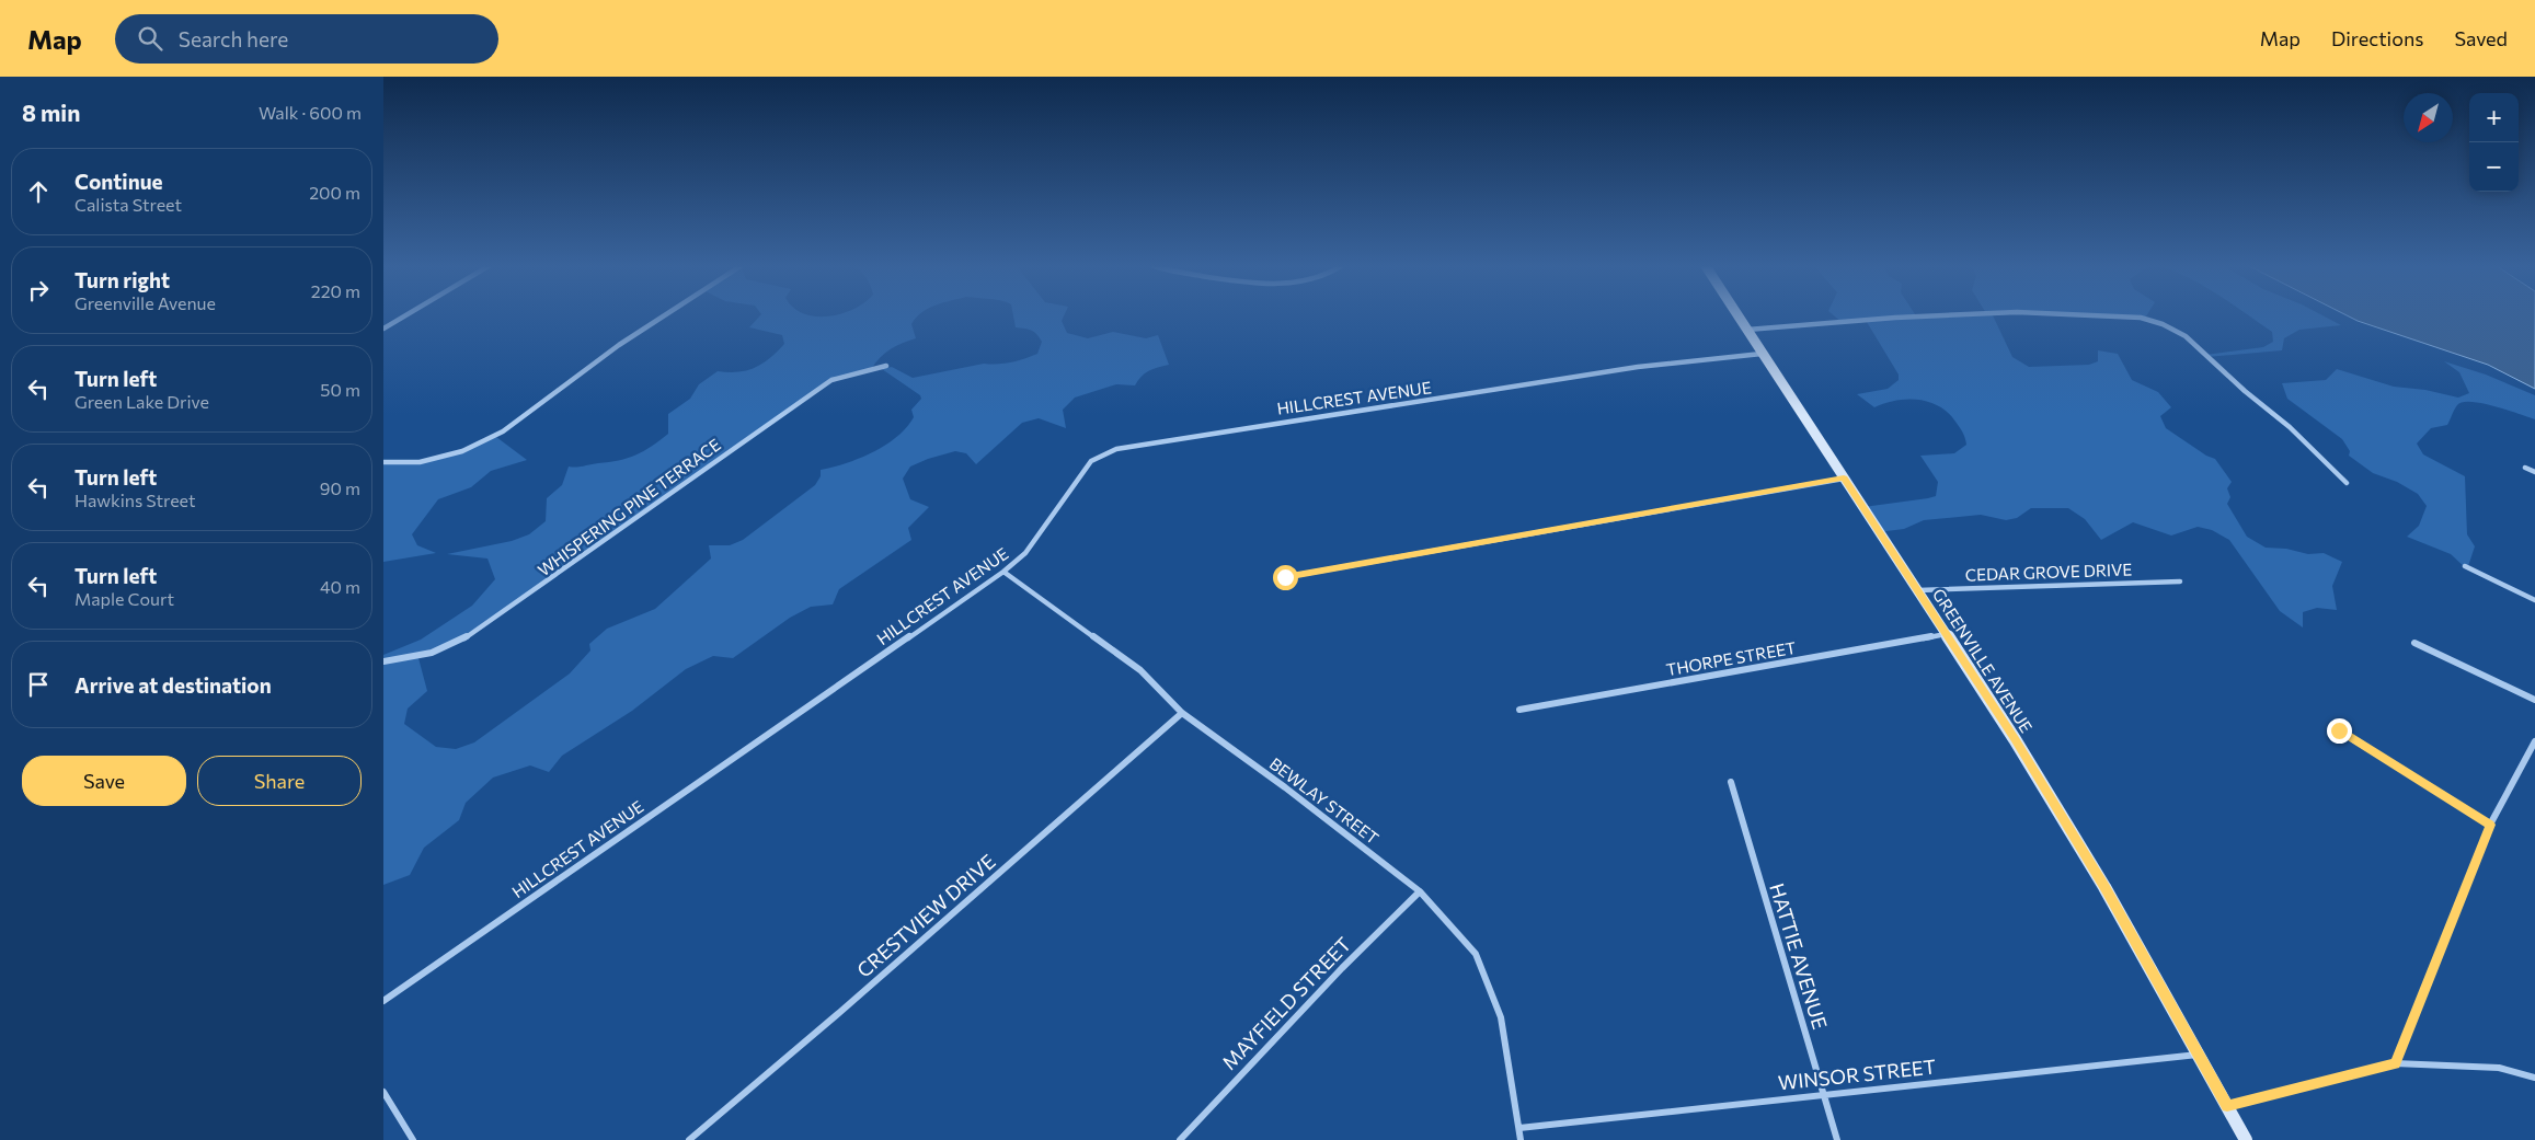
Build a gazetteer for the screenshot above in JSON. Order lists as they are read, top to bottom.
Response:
{
  "streets": {
    "main road": ["GREENVILLE AVENUE"],
    "street": [
      "HILLCREST AVENUE",
      "WHISPERING PINE TERRACE",
      "CEDAR GROVE DRIVE",
      "THORPE STREET",
      "BEWLAY STREET",
      "CRESTVIEW DRIVE",
      "HATTIE AVENUE",
      "MAYFIELD STREET",
      "WINSOR STREET"
    ]
  },
  "crossings": [
    ["HILLCREST AVENUE", "GREENVILLE AVENUE"],
    ["HILLCREST AVENUE", "BEWLAY STREET"],
    ["CEDAR GROVE DRIVE", "GREENVILLE AVENUE"],
    ["THORPE STREET", "GREENVILLE AVENUE"],
    ["GREENVILLE AVENUE", "WINSOR STREET"],
    ["BEWLAY STREET", "CRESTVIEW DRIVE"],
    ["BEWLAY STREET", "MAYFIELD STREET"],
    ["BEWLAY STREET", "WINSOR STREET"],
    ["HATTIE AVENUE", "WINSOR STREET"]
  ],
  "north": "bottom left",
  "page": {
    "header": "Map",
    "search": "Search here",
    "nav": ["Map", "Directions", "Saved"],
    "heading": ["8 min", "Walk · 600 m"],
    "map_buttons": ["+", "−"],
    "list": [
      ["Continue", "Calista Street", "200 m"],
      ["Turn right", "Greenville Avenue", "220 m"],
      ["Turn left", "Green Lake Drive", "50 m"],
      ["Turn left", "Hawkins Street", "90 m"],
      ["Turn left", "Maple Court", "40 m"],
      "Arrive at destination"
    ],
    "buttons": ["Save", "Share"]
  }
}
